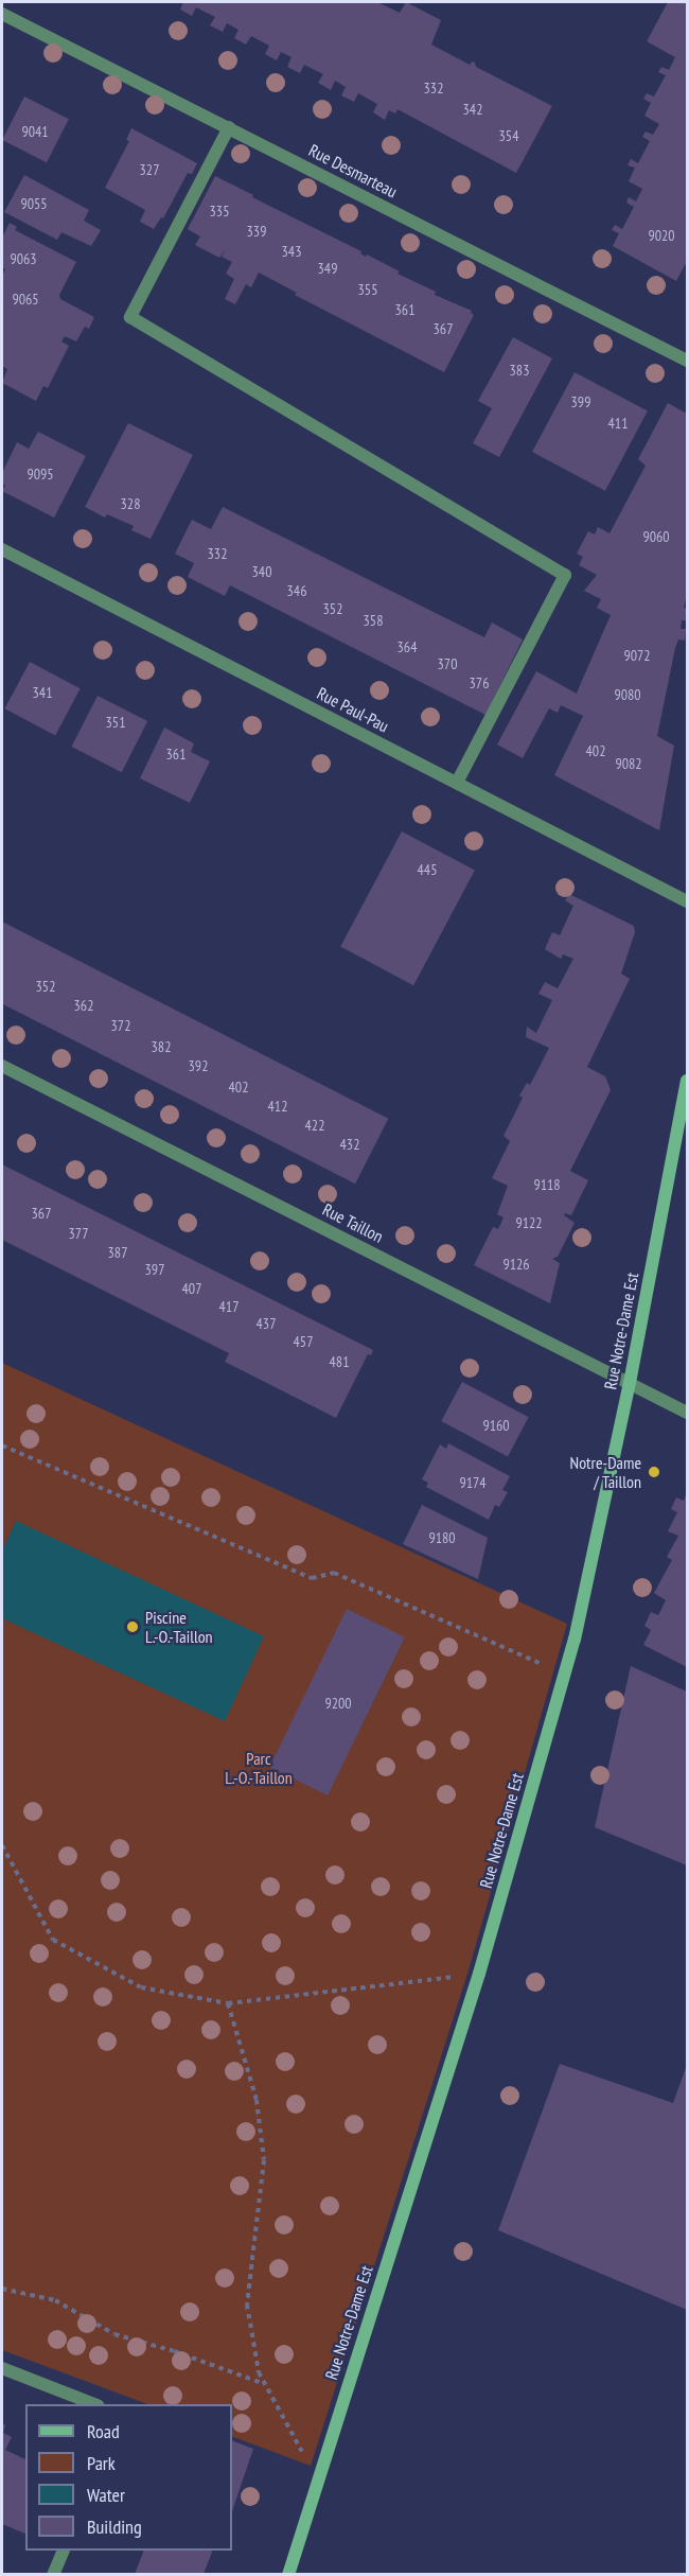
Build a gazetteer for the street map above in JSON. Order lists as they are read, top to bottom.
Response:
{
  "streets": {
    "main road": ["Rue Notre-Dame Est"],
    "street": ["Rue Desmarteau", "Rue Paul-Pau", "Rue Taillon"]
  },
  "crossings": [
    ["Rue Taillon", "Rue Notre-Dame Est"]
  ],
  "parks": ["Parc L.-O.-Taillon"],
  "places": ["Notre-Dame / Taillon", "Piscine L.-O.-Taillon"],
  "house_numbers": [
    "332",
    "342",
    "9041",
    "354",
    "327",
    "9055",
    "335",
    "339",
    "9020",
    "343",
    "9063",
    "349",
    "355",
    "9065",
    "361",
    "367",
    "383",
    "399",
    "411",
    "9095",
    "328",
    "9060",
    "332",
    "340",
    "346",
    "352",
    "358",
    "364",
    "9072",
    "370",
    "376",
    "341",
    "9080",
    "351",
    "402",
    "361",
    "9082",
    "445",
    "352",
    "362",
    "372",
    "382",
    "392",
    "402",
    "412",
    "422",
    "432",
    "9118",
    "367",
    "9122",
    "377",
    "387",
    "9126",
    "397",
    "407",
    "417",
    "437",
    "457",
    "481",
    "9160",
    "9174",
    "9180",
    "9200"
  ],
  "legend": [
    "Road",
    "Park",
    "Water",
    "Building"
  ]
}
